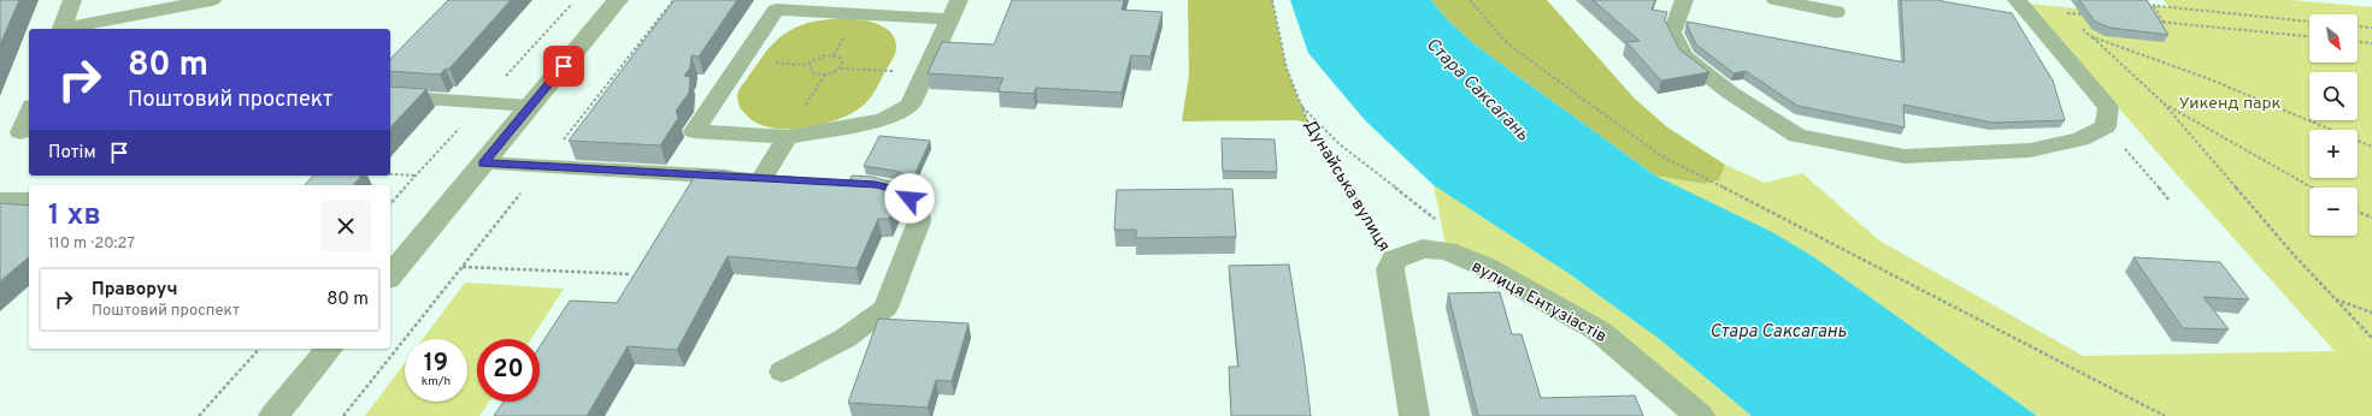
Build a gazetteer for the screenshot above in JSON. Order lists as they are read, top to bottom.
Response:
{
  "streets": {
    "street": ["Дунайська вулиця", "вулиця Ентузіастів"]
  },
  "crossings": [
    ["Дунайська вулиця", "вулиця Ентузіастів"]
  ],
  "water": ["Стара Саксагань"],
  "parks": ["Уикенд парк"],
  "north": "bottom right",
  "page": {
    "map_buttons": ["+", "−"],
    "turn": ["80 m", "Поштовий проспект"],
    "then": "Потім",
    "heading": ["1 хв", "110 m · 20:27"],
    "list": [
      {
        "name": "Праворуч",
        "note": "Поштовий проспект",
        "value": "80 m"
      }
    ],
    "speed": "19 km/h",
    "limit": "20"
  }
}
